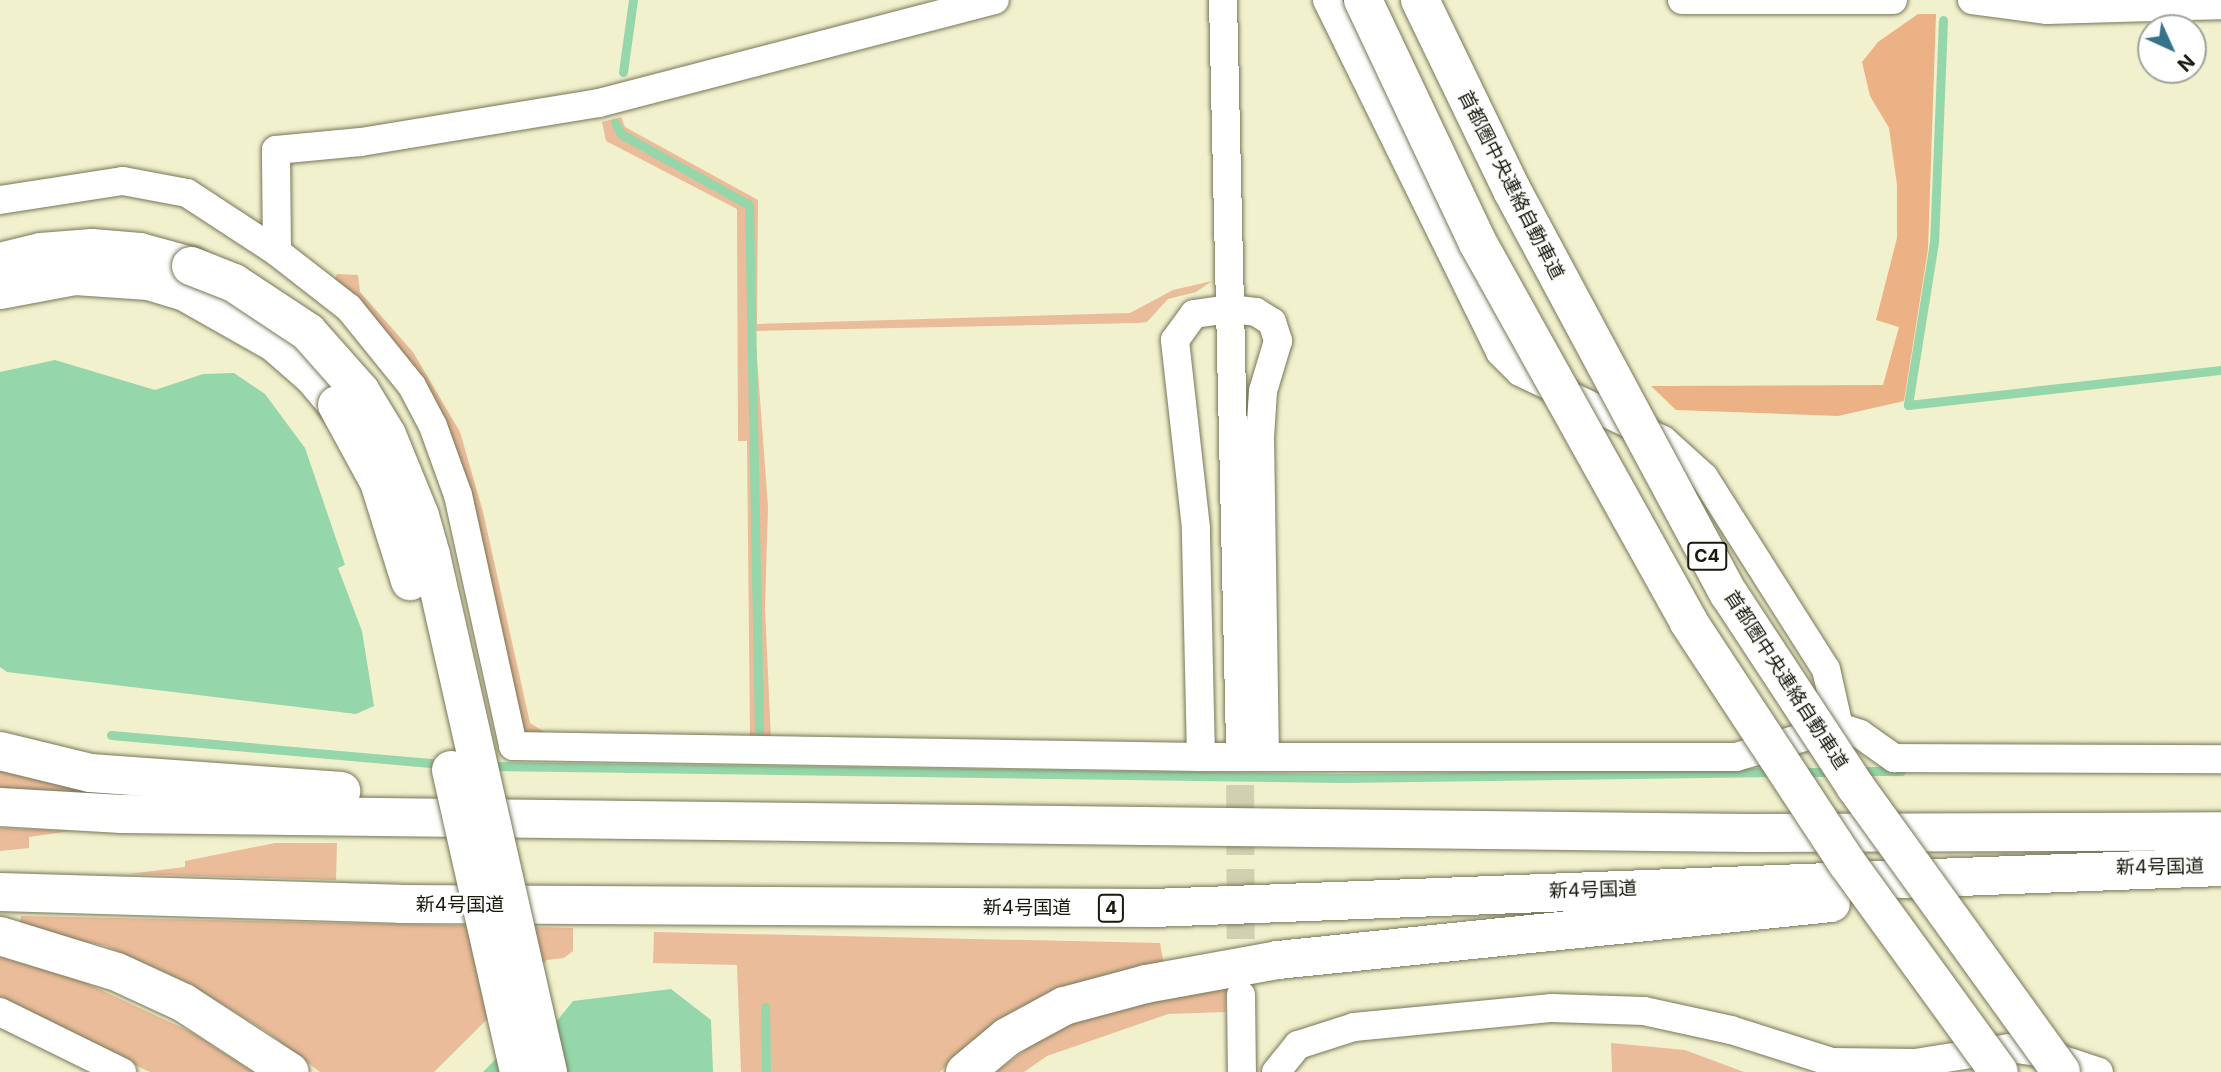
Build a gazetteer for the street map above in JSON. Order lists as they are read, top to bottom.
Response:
{
  "streets": {
    "highway": [
      "首都圏中央連絡自動車道",
      "C4",
      "新4号国道",
      "4"
    ]
  },
  "north": "bottom right"
}
